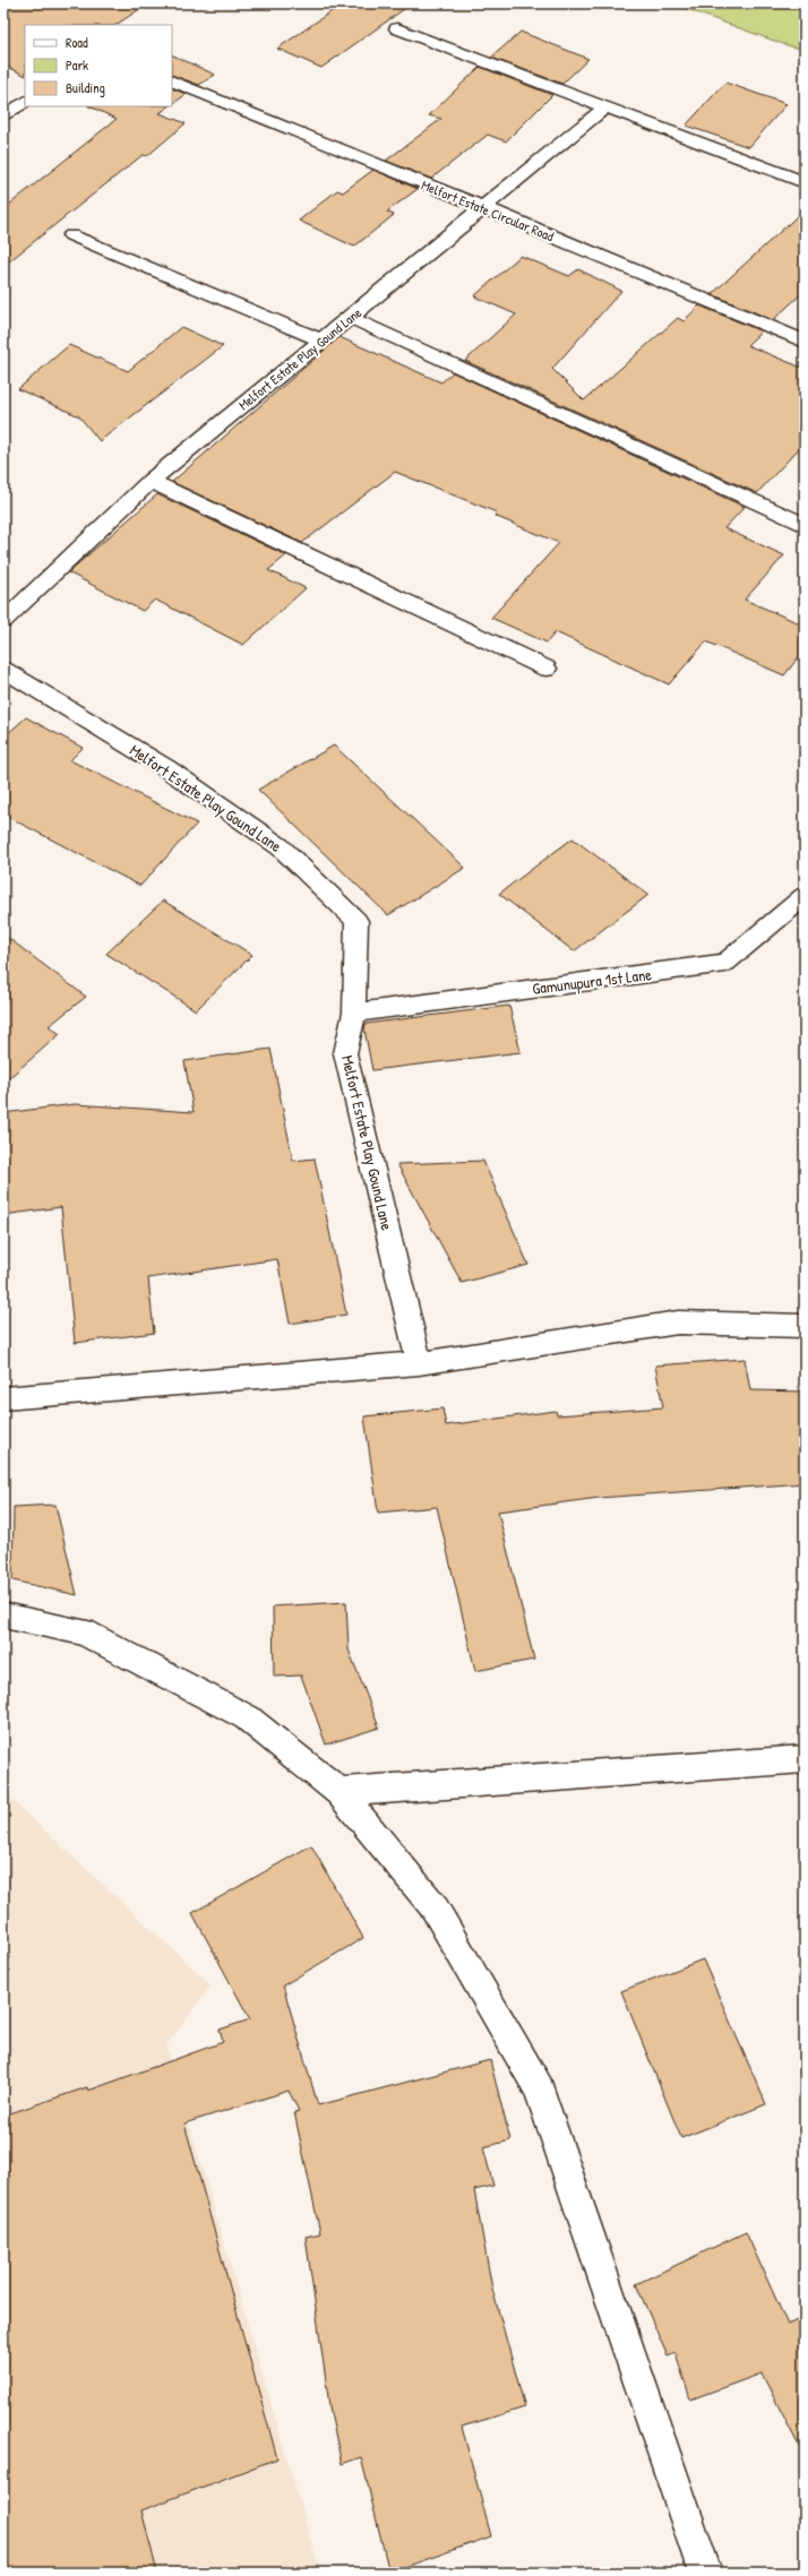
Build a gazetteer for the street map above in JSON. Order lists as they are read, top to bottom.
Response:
{
  "streets": {
    "street": ["Melfort Estate Circular Road", "Melfort Estate Play Gound Lane", "Gamunupura 1st Lane"]
  },
  "crossings": [
    ["Melfort Estate Circular Road", "Melfort Estate Play Gound Lane"],
    ["Melfort Estate Play Gound Lane", "Gamunupura 1st Lane"]
  ],
  "legend": ["Road", "Park", "Building"]
}
